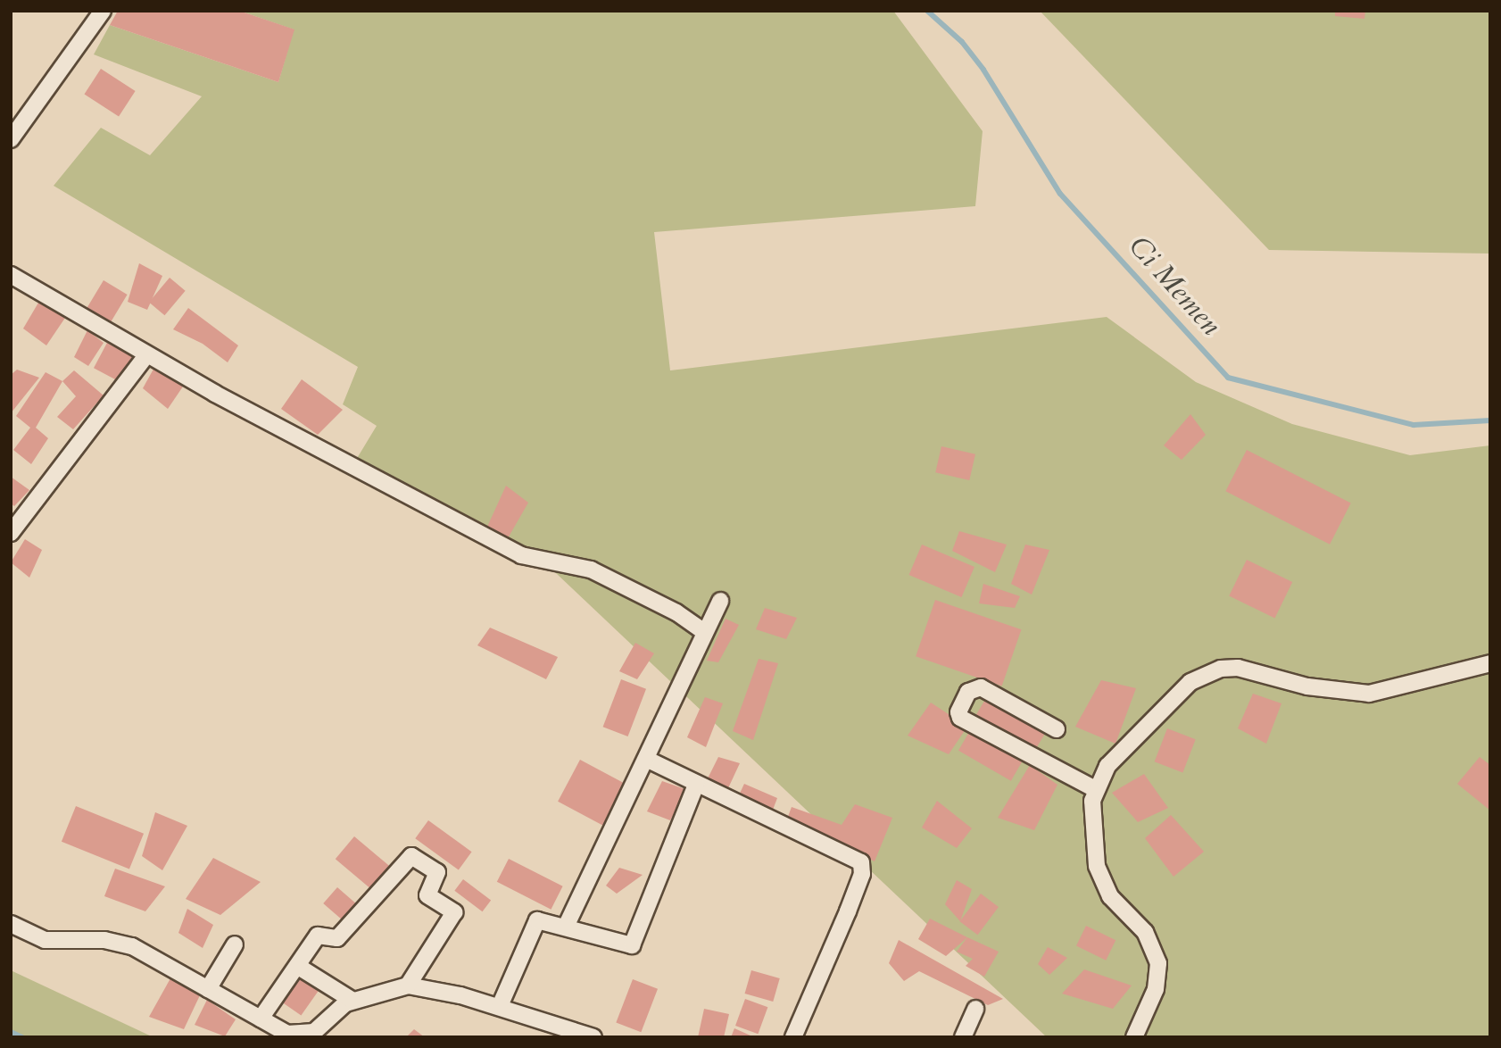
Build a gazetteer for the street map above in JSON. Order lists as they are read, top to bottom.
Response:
{
  "water": ["Ci Memen"]
}
